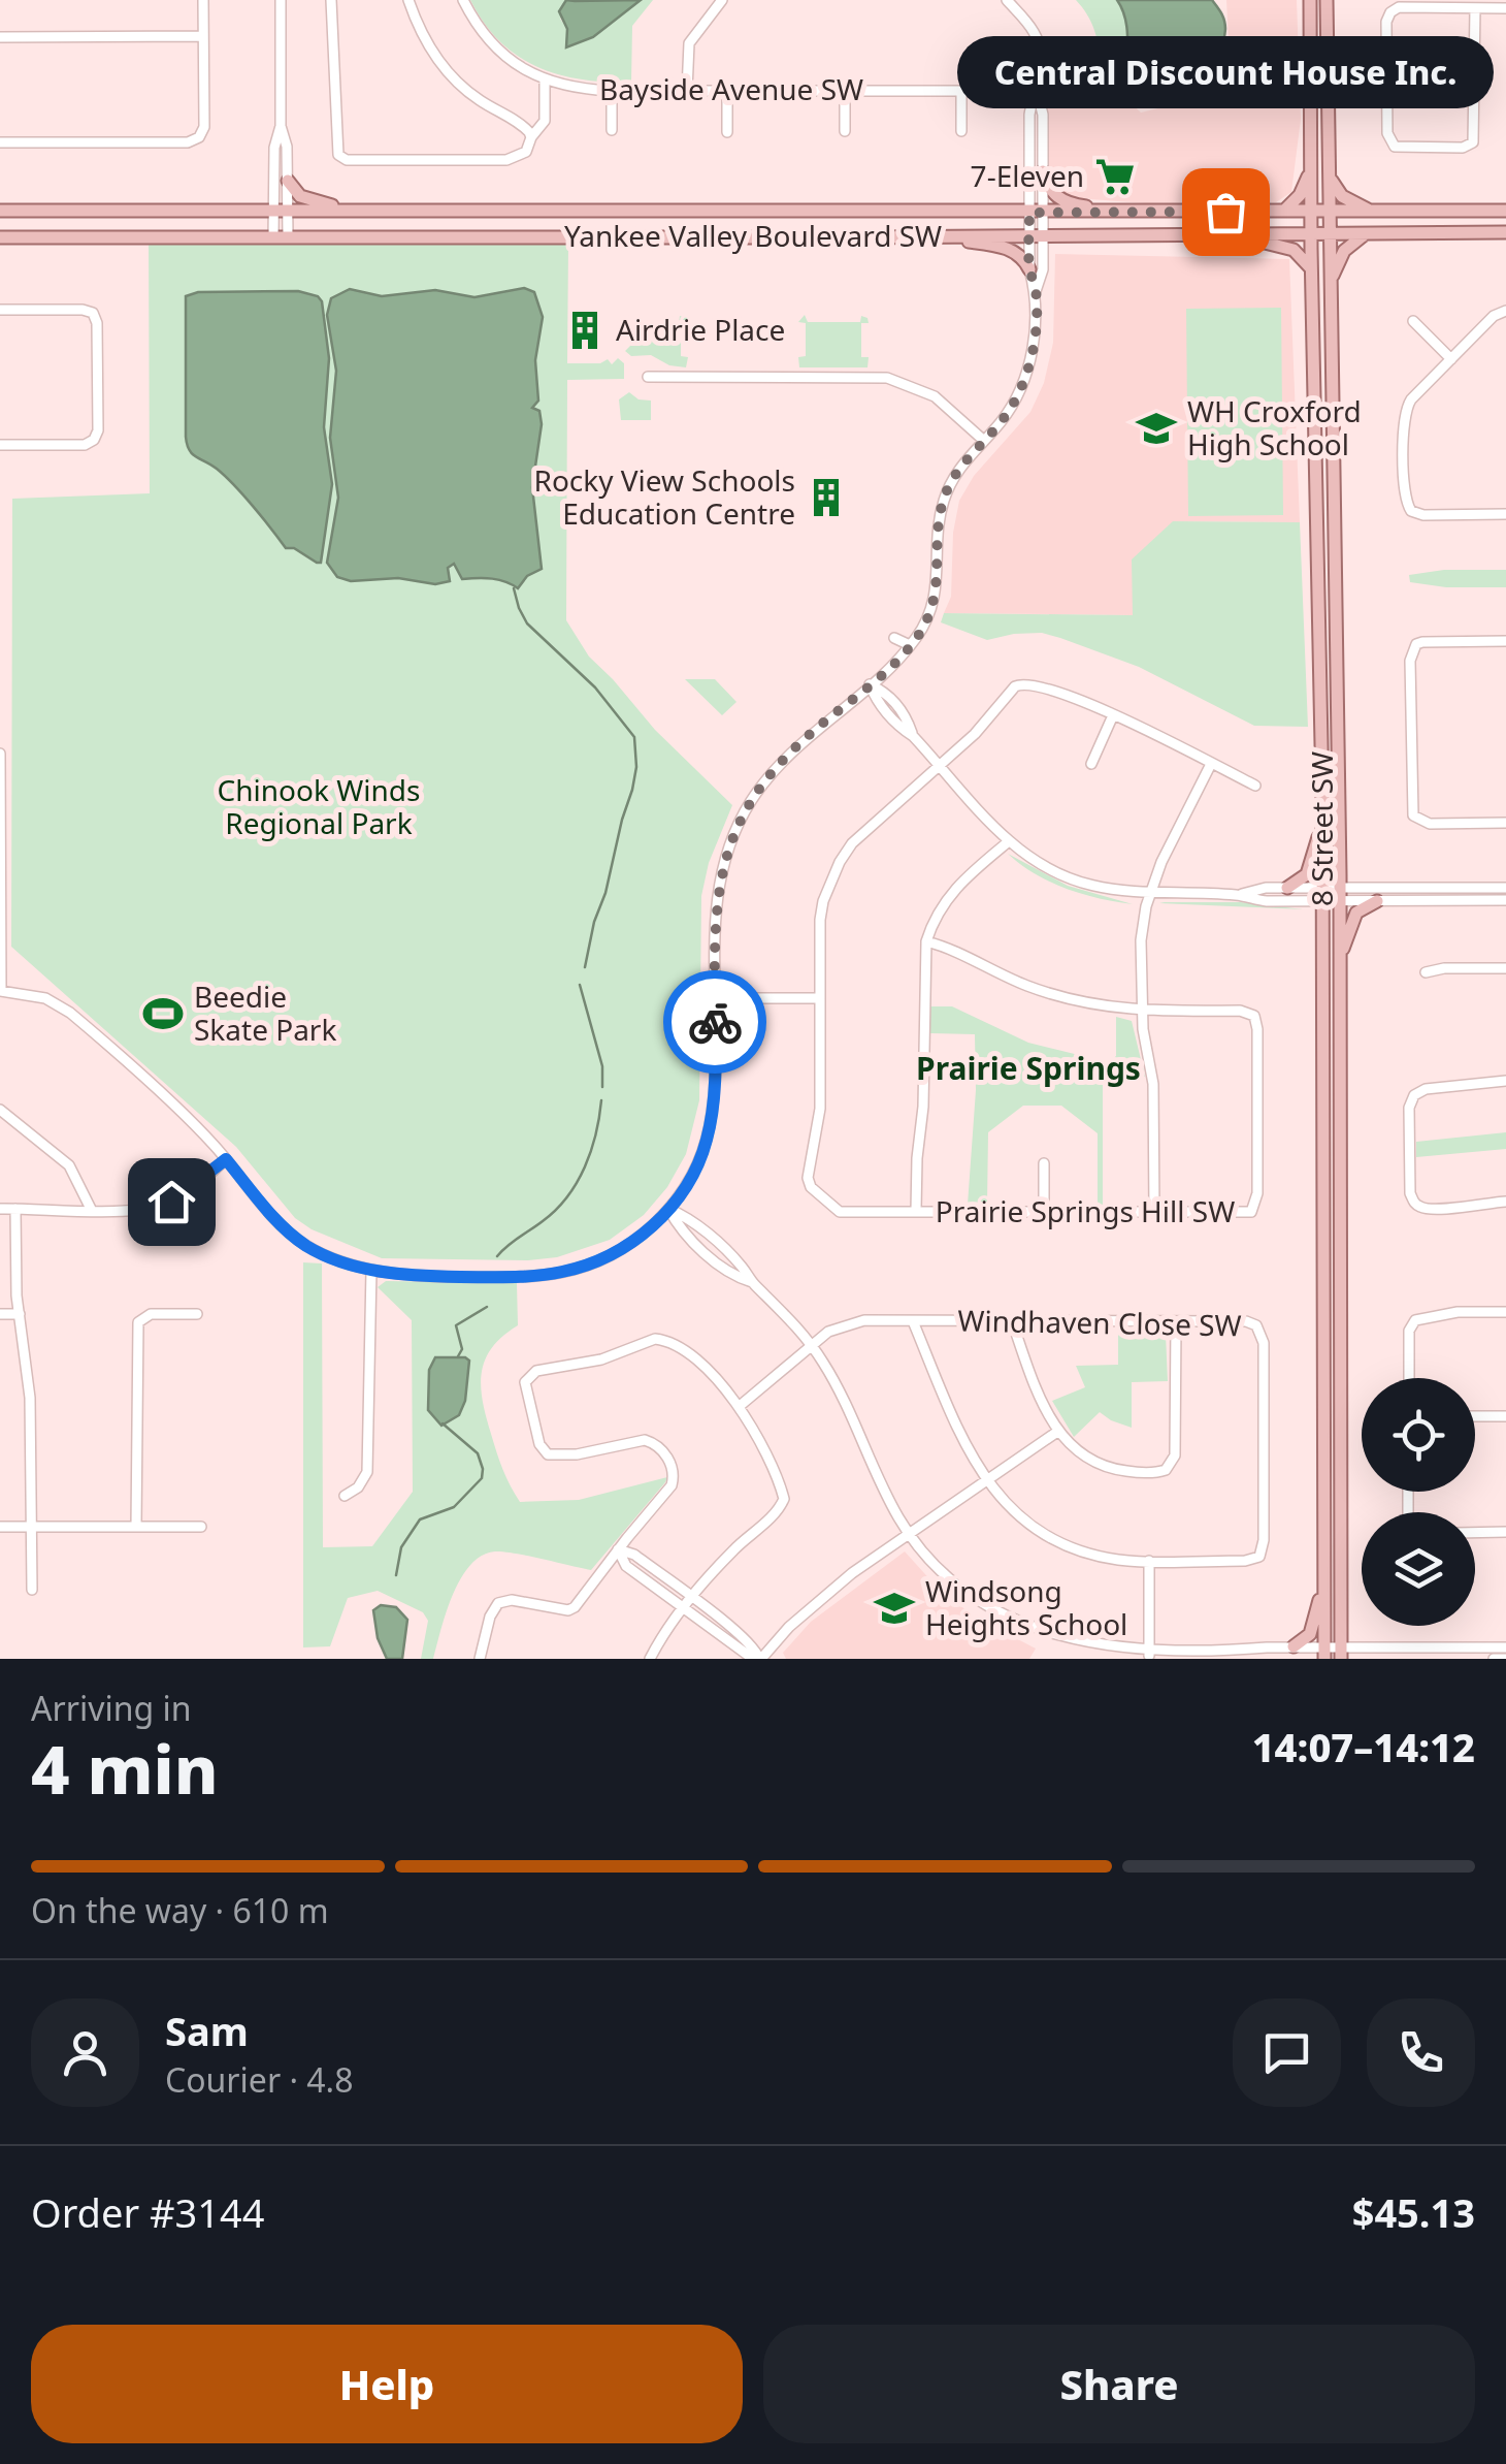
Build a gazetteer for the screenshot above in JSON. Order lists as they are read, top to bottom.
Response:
{
  "streets": {
    "main road": ["Yankee Valley Boulevard SW", "8 Street SW"],
    "street": ["Bayside Avenue SW", "Prairie Springs Hill SW", "Windhaven Close SW"]
  },
  "crossings": [
    ["Yankee Valley Boulevard SW", "8 Street SW"]
  ],
  "districts": ["Prairie Springs"],
  "parks": ["Chinook Winds Regional Park"],
  "places": {
    "supermarket": ["7-Eleven"],
    "other": ["Central Discount House Inc."],
    "building": ["Airdrie Place", "Rocky View Schools Education Centre"],
    "school or university": ["WH Croxford High School", "Windsong Heights School"],
    "sports": ["Beedie Skate Park"]
  },
  "page": {
    "bubble": "Central Discount House Inc.",
    "heading": ["4 min", "Arriving in", "14:07–14:12"],
    "panel": [
      "Sam",
      "Courier · 4.8",
      "Order #3144",
      "$45.13"
    ],
    "bar": "On the way · 610 m",
    "buttons": ["Help", "Share"]
  }
}
